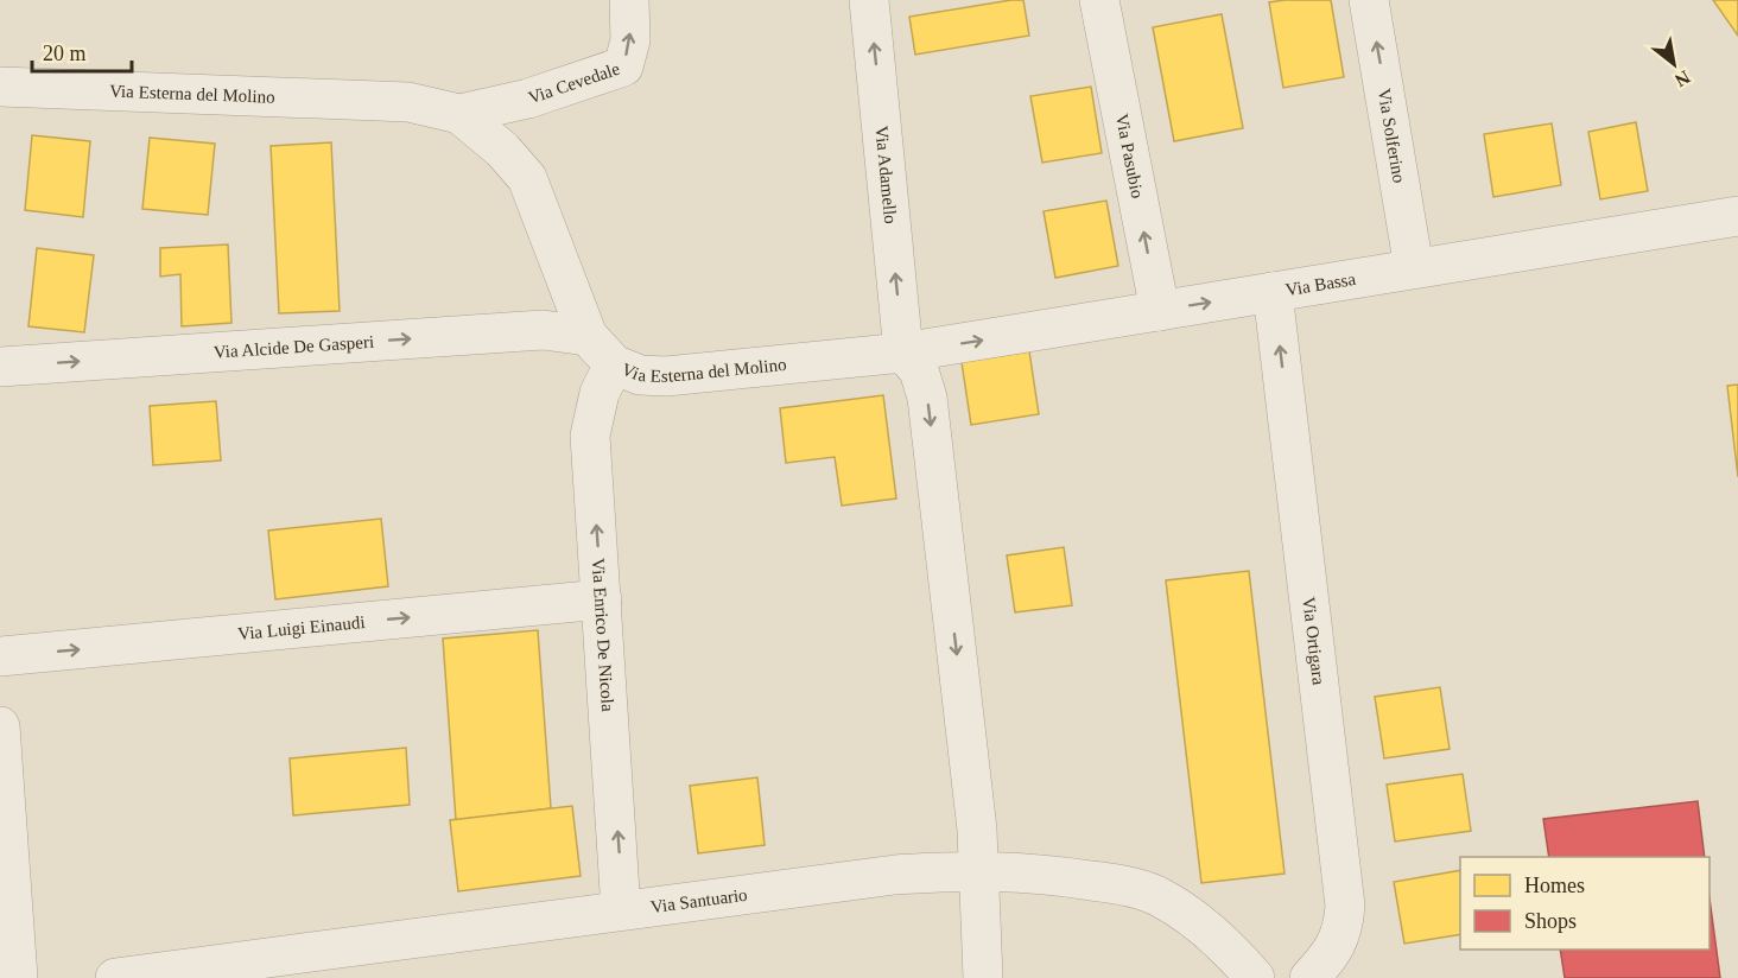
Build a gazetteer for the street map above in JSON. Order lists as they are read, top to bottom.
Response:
{
  "streets": {
    "street": [
      "Via Cevedale",
      "Via Esterna del Molino",
      "Via Solferino",
      "Via Pasubio",
      "Via Adamello",
      "Via Bassa",
      "Via Alcide De Gasperi",
      "Via Luigi Einaudi",
      "Via Enrico De Nicola",
      "Via Ortigara",
      "Via Santuario"
    ]
  },
  "crossings": [
    ["Via Cevedale", "Via Esterna del Molino"],
    ["Via Esterna del Molino", "Via Adamello"],
    ["Via Esterna del Molino", "Via Bassa"],
    ["Via Esterna del Molino", "Via Alcide De Gasperi"],
    ["Via Esterna del Molino", "Via Enrico De Nicola"],
    ["Via Solferino", "Via Bassa"],
    ["Via Pasubio", "Via Bassa"],
    ["Via Adamello", "Via Bassa"],
    ["Via Bassa", "Via Ortigara"],
    ["Via Luigi Einaudi", "Via Enrico De Nicola"],
    ["Via Enrico De Nicola", "Via Santuario"]
  ],
  "one_way": [
    "Via Cevedale",
    "Via Solferino",
    "Via Pasubio",
    "Via Adamello",
    "Via Bassa",
    "Via Alcide De Gasperi",
    "Via Luigi Einaudi",
    "Via Ortigara"
  ],
  "legend": ["Homes", "Shops"],
  "scale_bar": "20 m",
  "north": "bottom right"
}
